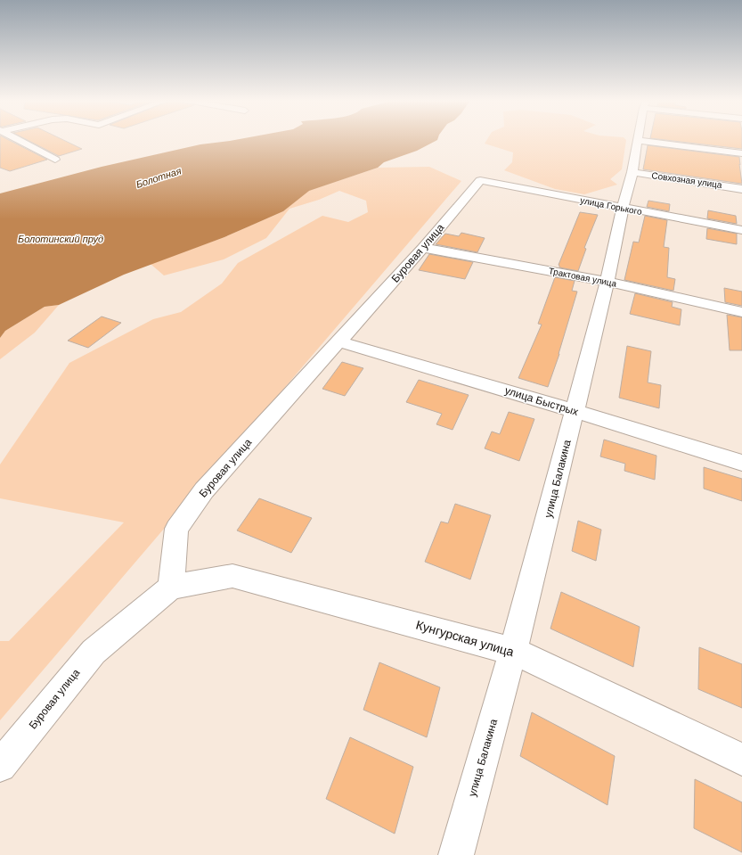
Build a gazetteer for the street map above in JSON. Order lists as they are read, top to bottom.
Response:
{
  "streets": {
    "street": [
      "Совхозная улица",
      "улица Горького",
      "Буровая улица",
      "Трактовая улица",
      "улица Быстрых",
      "улица Балакина",
      "Кунгурская улица"
    ]
  },
  "crossings": [
    ["Совхозная улица", "улица Балакина"],
    ["улица Горького", "Буровая улица"],
    ["улица Горького", "улица Балакина"],
    ["Буровая улица", "Трактовая улица"],
    ["Буровая улица", "улица Быстрых"],
    ["Буровая улица", "Кунгурская улица"],
    ["Трактовая улица", "улица Балакина"],
    ["улица Быстрых", "улица Балакина"],
    ["улица Балакина", "Кунгурская улица"]
  ],
  "water": ["Болотная", "Болотинский пруд"]
}
